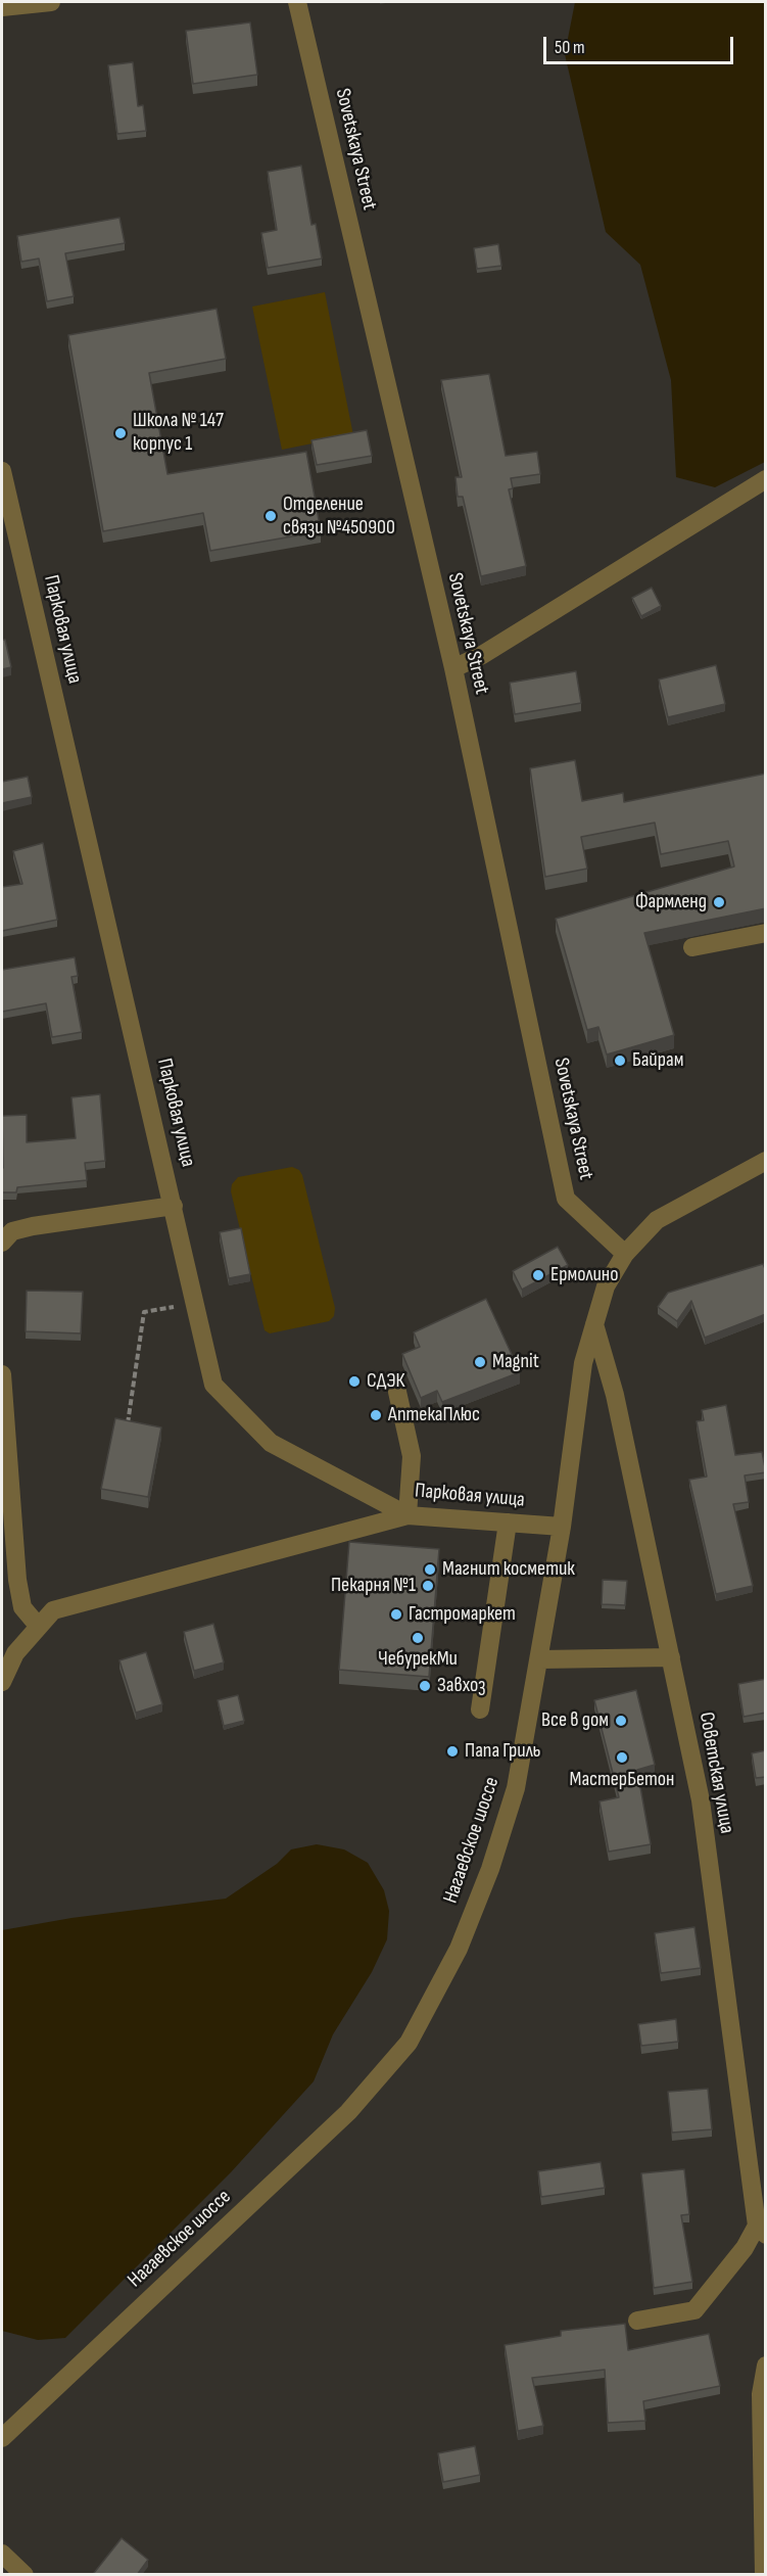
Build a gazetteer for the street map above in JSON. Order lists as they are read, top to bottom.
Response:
{
  "streets": {
    "street": [
      "Sovetskaya Street",
      "Парковая улица",
      "Советская улица",
      "Нагаевское шоссе"
    ]
  },
  "crossings": [
    ["Sovetskaya Street", "Нагаевское шоссе"],
    ["Парковая улица", "Нагаевское шоссе"],
    ["Советская улица", "Нагаевское шоссе"]
  ],
  "places": [
    "Школа № 147 корпус 1",
    "Отделение связи №450900",
    "Фармленд",
    "Байрам",
    "Ермолино",
    "Magnit",
    "СДЭК",
    "АптекаПлюс",
    "Магнит косметик",
    "Пекарня №1",
    "Гастромаркет",
    "ЧебурекМи",
    "Завхоз",
    "Все в дом",
    "Папа Гриль",
    "МастерБетон"
  ],
  "scale_bar": "50 m"
}
